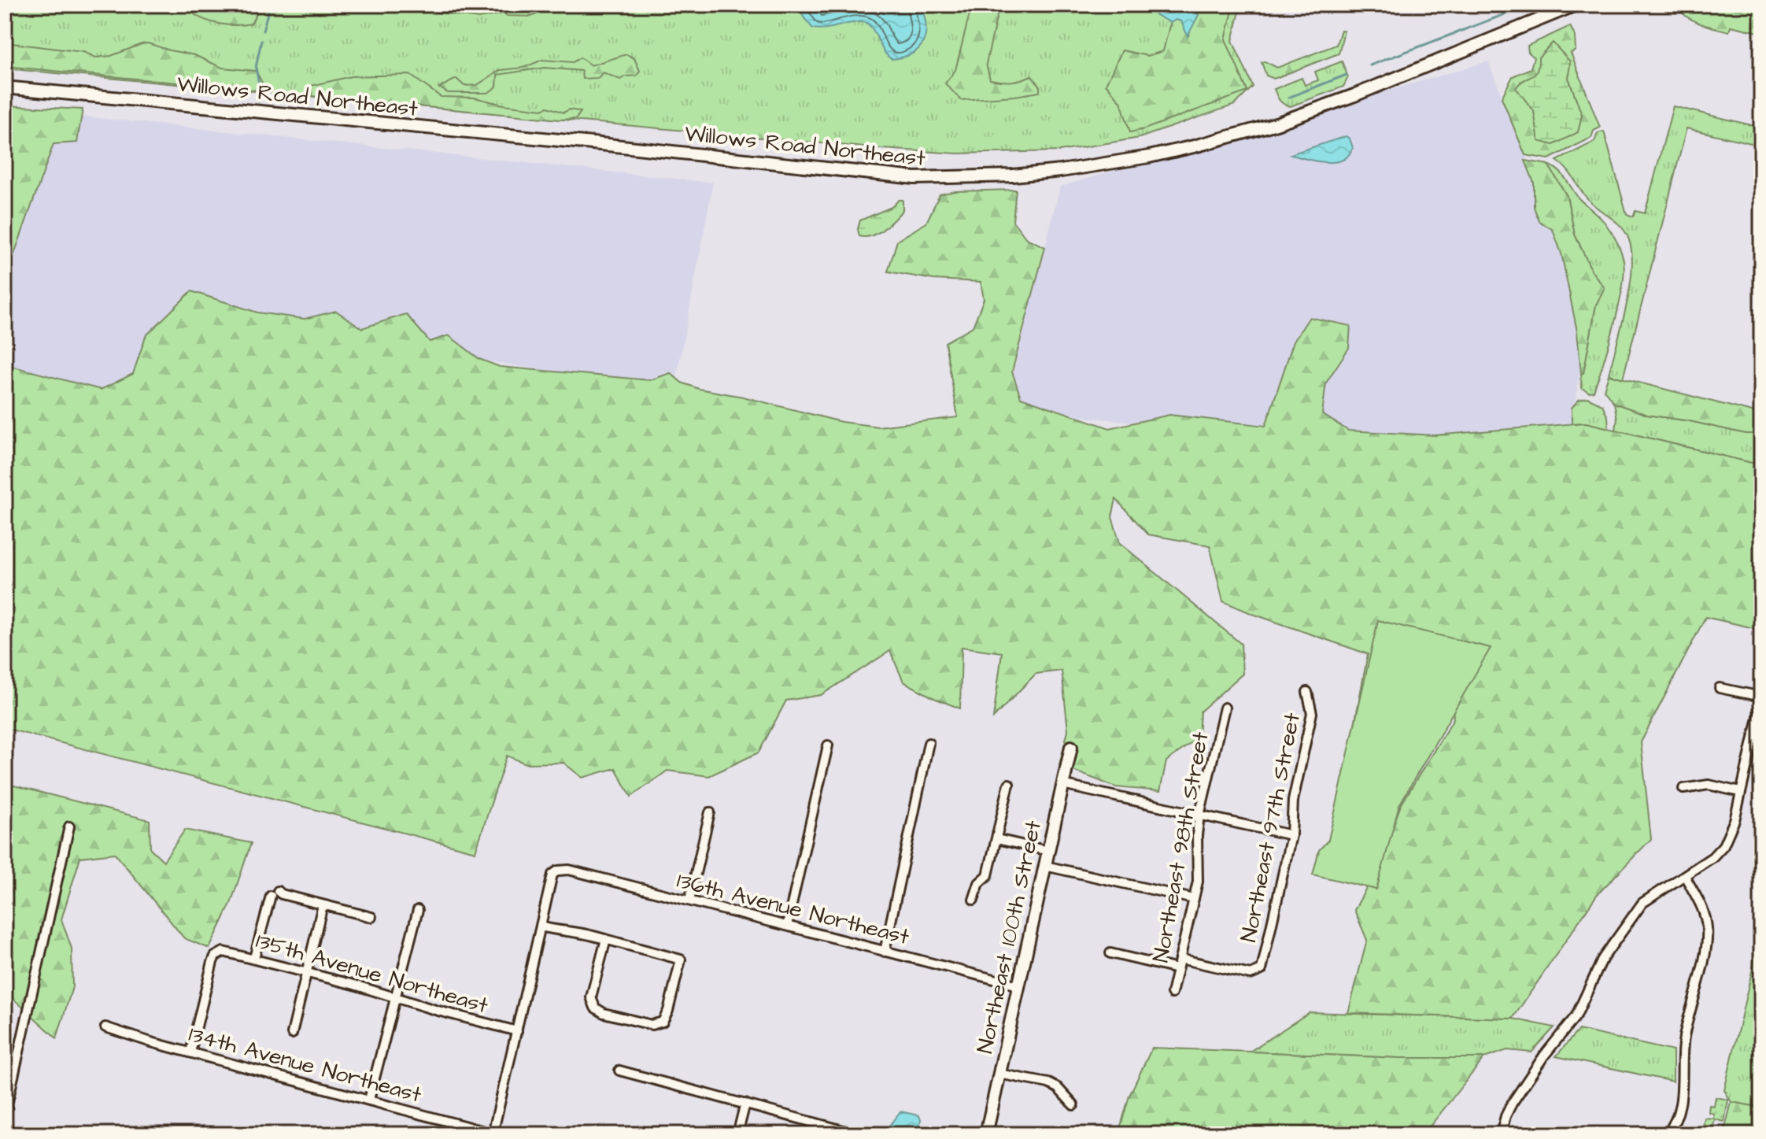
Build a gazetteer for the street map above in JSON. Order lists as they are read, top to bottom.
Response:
{
  "streets": {
    "main road": ["Willows Road Northeast", "Northeast 100th Street"],
    "street": [
      "Northeast 97th Street",
      "Northeast 98th Street",
      "136th Avenue Northeast",
      "135th Avenue Northeast",
      "134th Avenue Northeast"
    ]
  },
  "crossings": [
    ["Northeast 97th Street", "Northeast 98th Street"],
    ["136th Avenue Northeast", "Northeast 100th Street"],
    ["135th Avenue Northeast", "134th Avenue Northeast"]
  ]
}
